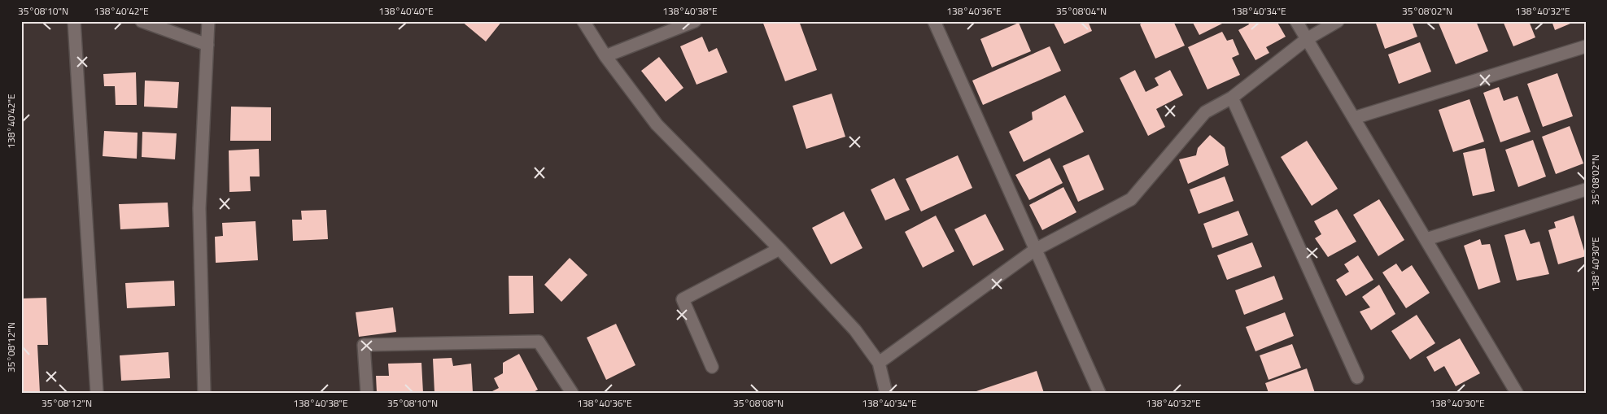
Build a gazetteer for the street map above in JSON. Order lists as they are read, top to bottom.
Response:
{
  "coordinates": [
    "35°08'10\"N",
    "138°40'42\"E",
    "138°40'40\"E",
    "138°40'38\"E",
    "138°40'36\"E",
    "35°08'04\"N",
    "138°40'34\"E",
    "35°08'02\"N",
    "138°40'32\"E",
    "138°40'30\"E",
    "35°08'12\"N",
    "35°08'08\"N"
  ]
}
